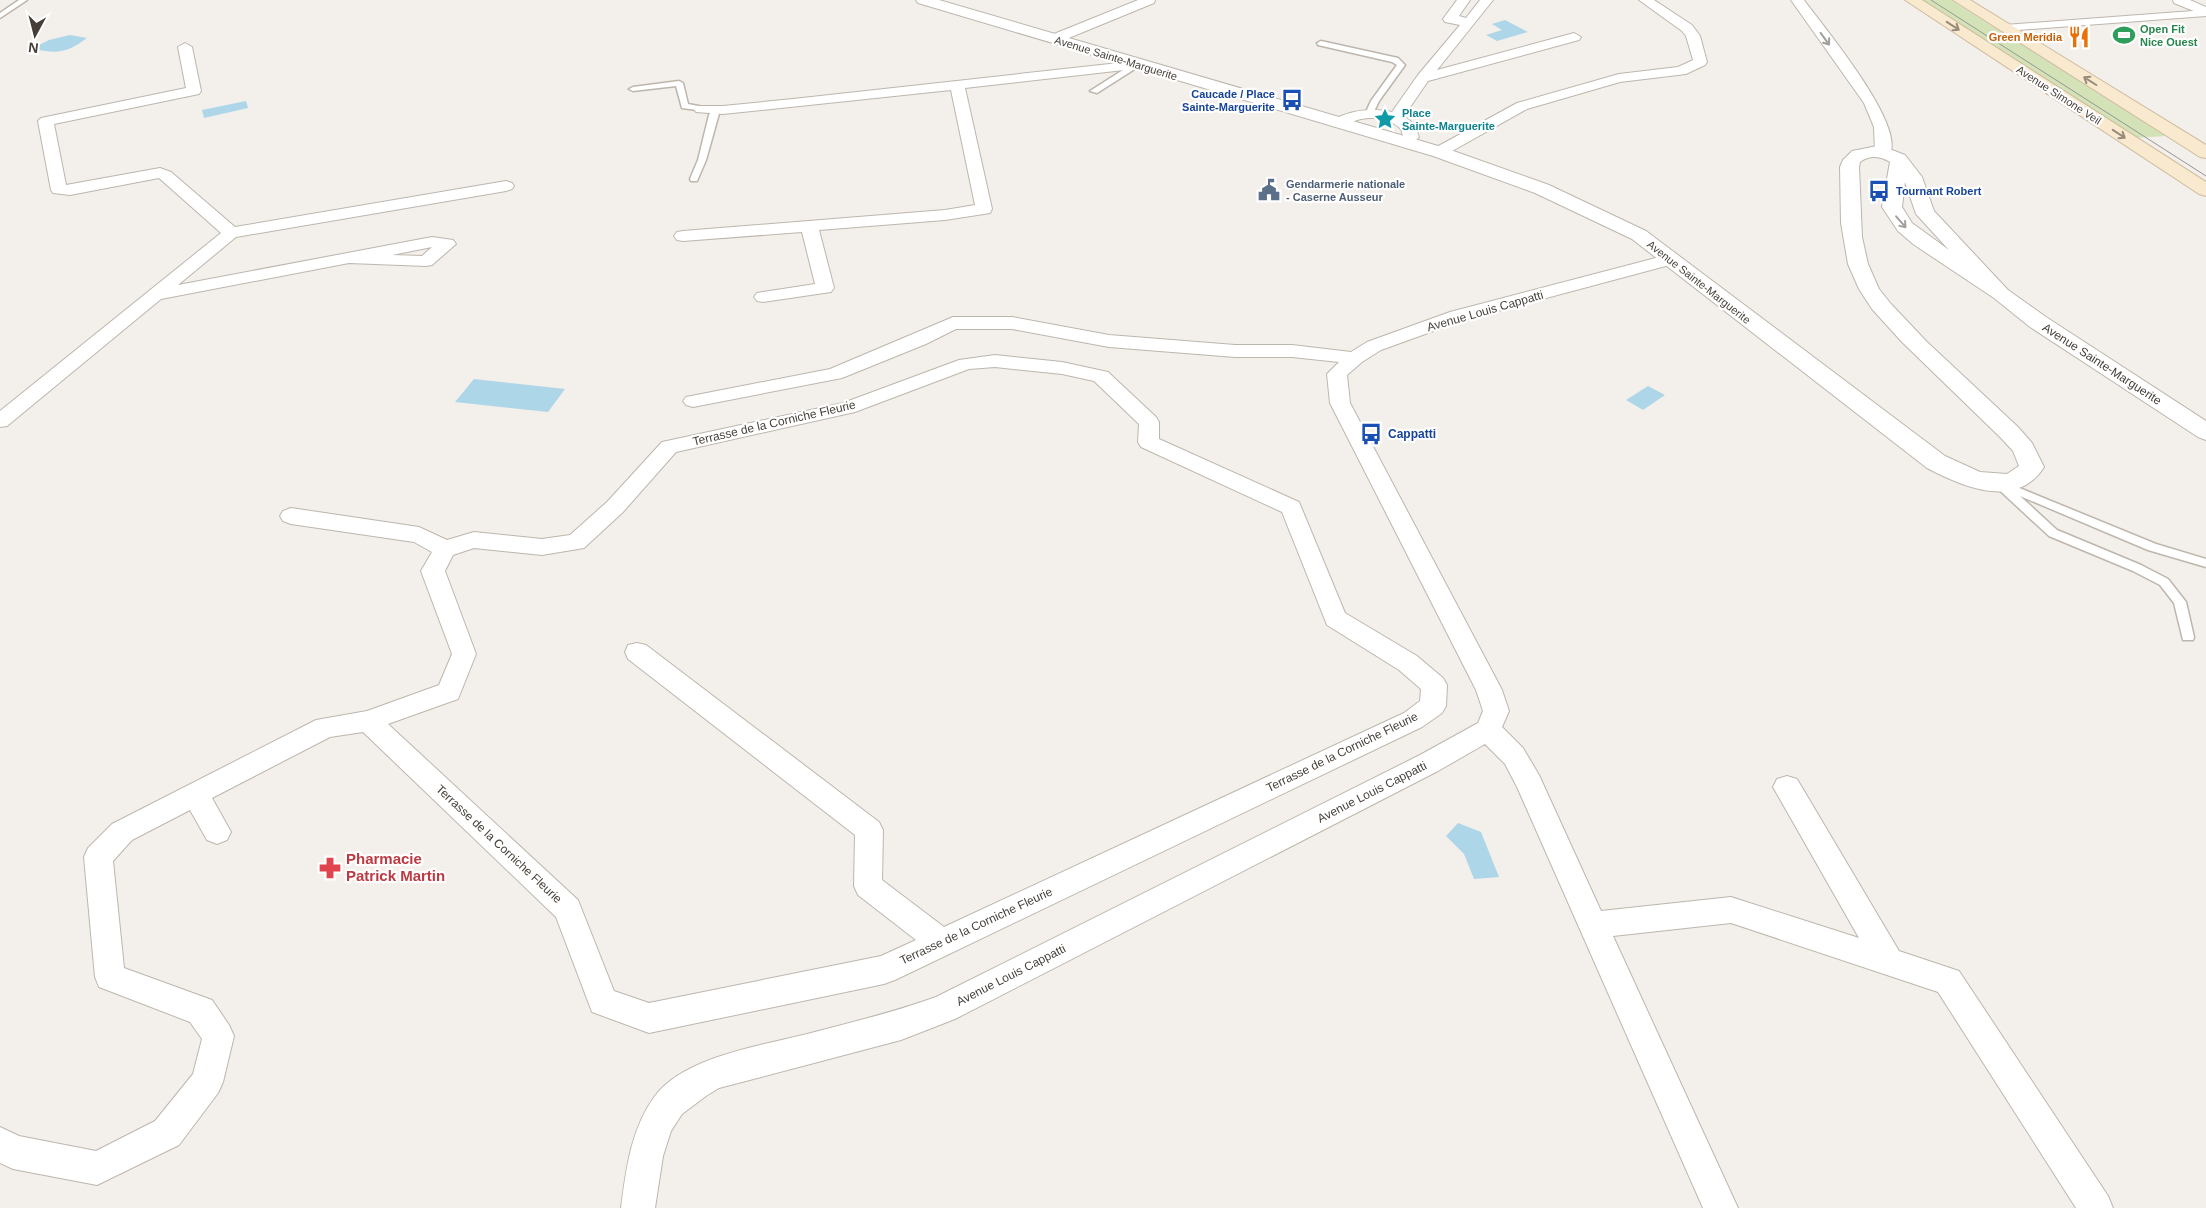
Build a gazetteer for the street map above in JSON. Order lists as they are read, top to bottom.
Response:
{
  "streets": {
    "main road": ["Avenue Simone Veil"],
    "street": ["Avenue Sainte-Marguerite", "Avenue Louis Cappatti", "Terrasse de la Corniche Fleurie"]
  },
  "crossings": [
    ["Avenue Sainte-Marguerite", "Avenue Louis Cappatti"]
  ],
  "places": {
    "sports": ["Open Fit Nice Ouest"],
    "restaurant": ["Green Meridia"],
    "bus stop": ["Caucade / Place Sainte-Marguerite", "Tournant Robert", "Cappatti"],
    "place": ["Place Sainte-Marguerite"],
    "public building": ["Gendarmerie nationale - Caserne Ausseur"],
    "pharmacy": ["Pharmacie Patrick Martin"]
  },
  "north": "bottom"
}
